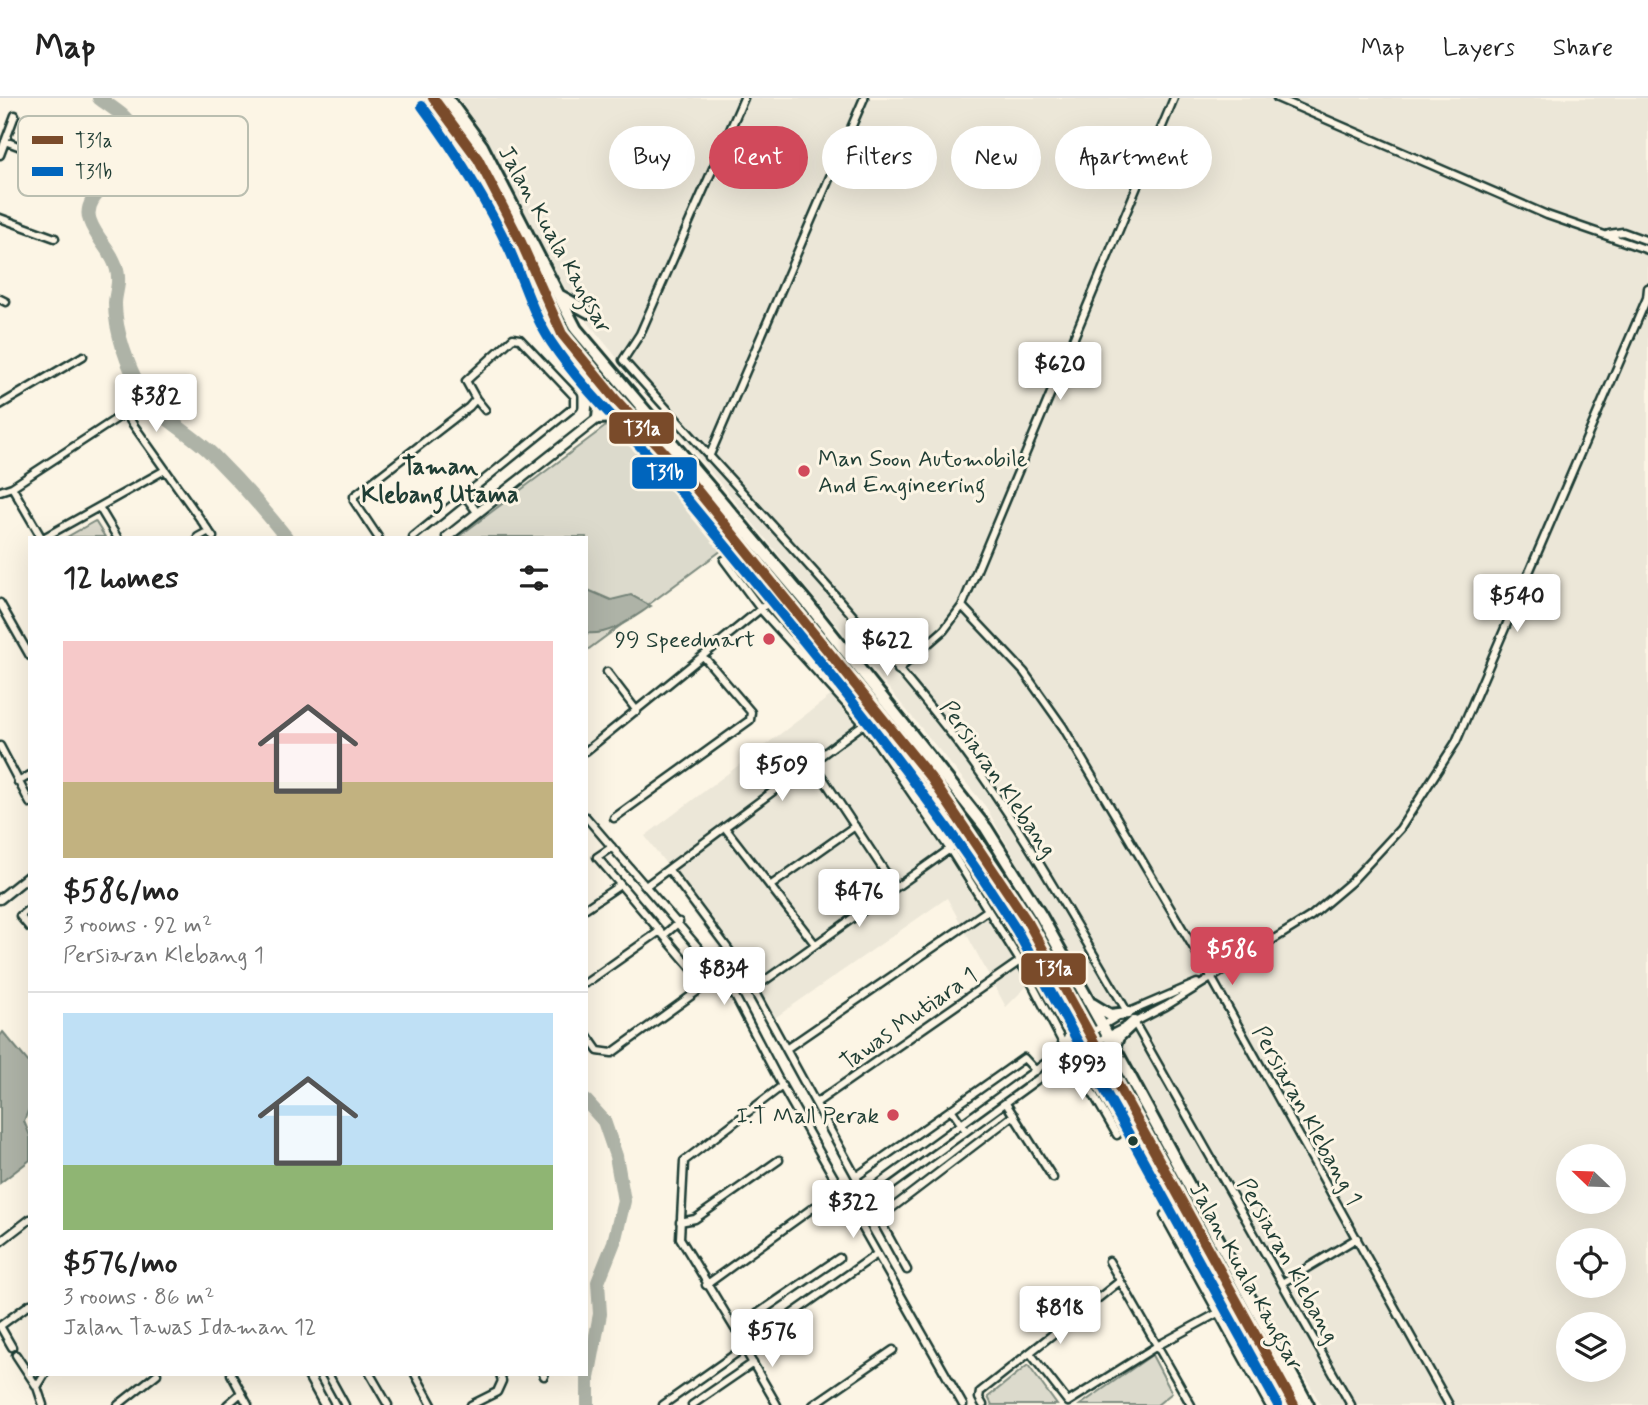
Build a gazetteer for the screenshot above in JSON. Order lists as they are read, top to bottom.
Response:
{
  "streets": {
    "highway": ["Jalan Kuala Kangsar"],
    "street": ["Persiaran Klebang", "Tawas Mutiara 1", "Persiaran Klebang 1"]
  },
  "districts": ["Taman Klebang Utama"],
  "places": ["Man Soon Automobile And Engineering", "99 Speedmart", "I.T Mall Perak"],
  "lines": ["transit line T31a", "transit line T31b"],
  "legend": ["T31a", "T31b"],
  "north": "top left",
  "page": {
    "header": "Map",
    "nav": ["Map", "Layers", "Share"],
    "chip": [
      "Buy",
      "Rent",
      "Filters",
      "New",
      "Apartment"
    ],
    "price": [
      "$620",
      "$382",
      "$540",
      "$622",
      "$509",
      "$476",
      "$586",
      "$834",
      "$993",
      "$322",
      "$818",
      "$576"
    ],
    "heading": "12 homes",
    "list": [
      {
        "name": "$586/mo",
        "note": "3 rooms · 92 m² · Persiaran Klebang 1"
      },
      {
        "name": "$576/mo",
        "note": "3 rooms · 86 m² · Jalan Tawas Idaman 12"
      }
    ]
  }
}
